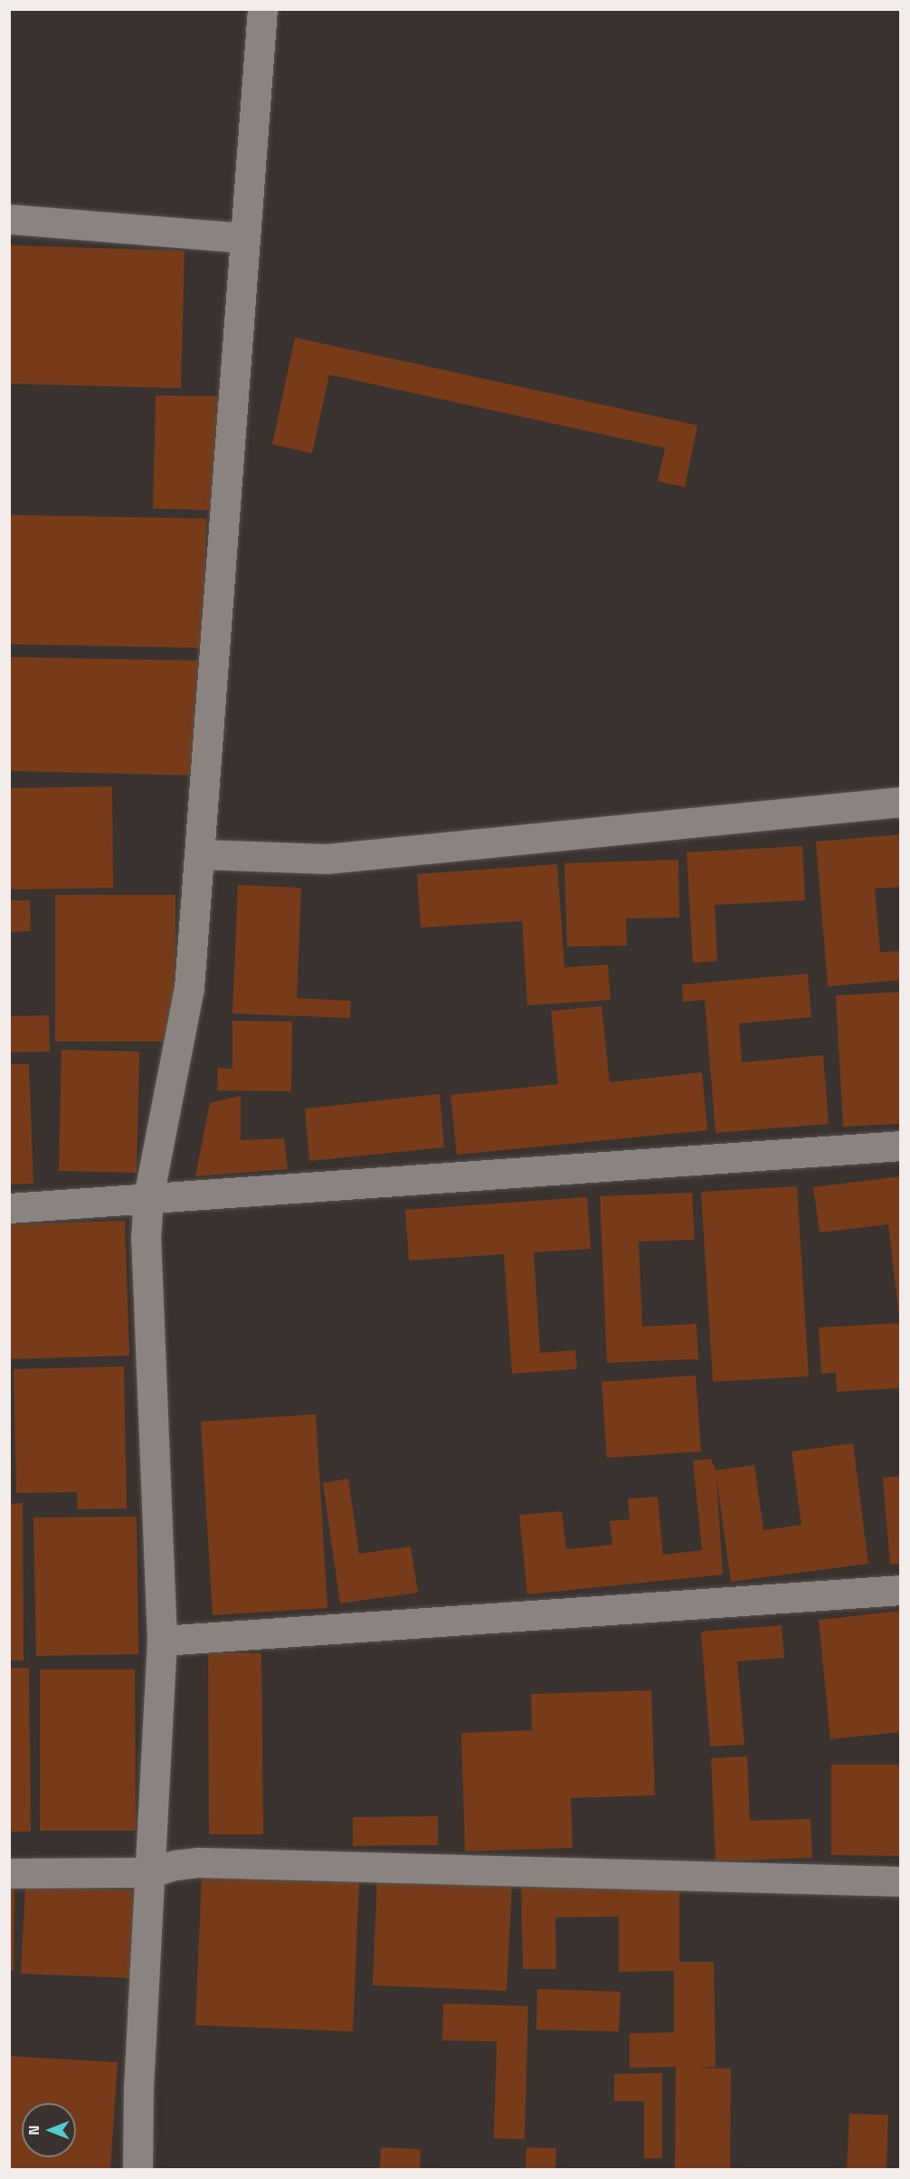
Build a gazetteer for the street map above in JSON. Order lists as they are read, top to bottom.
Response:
{
  "north": "left"
}
